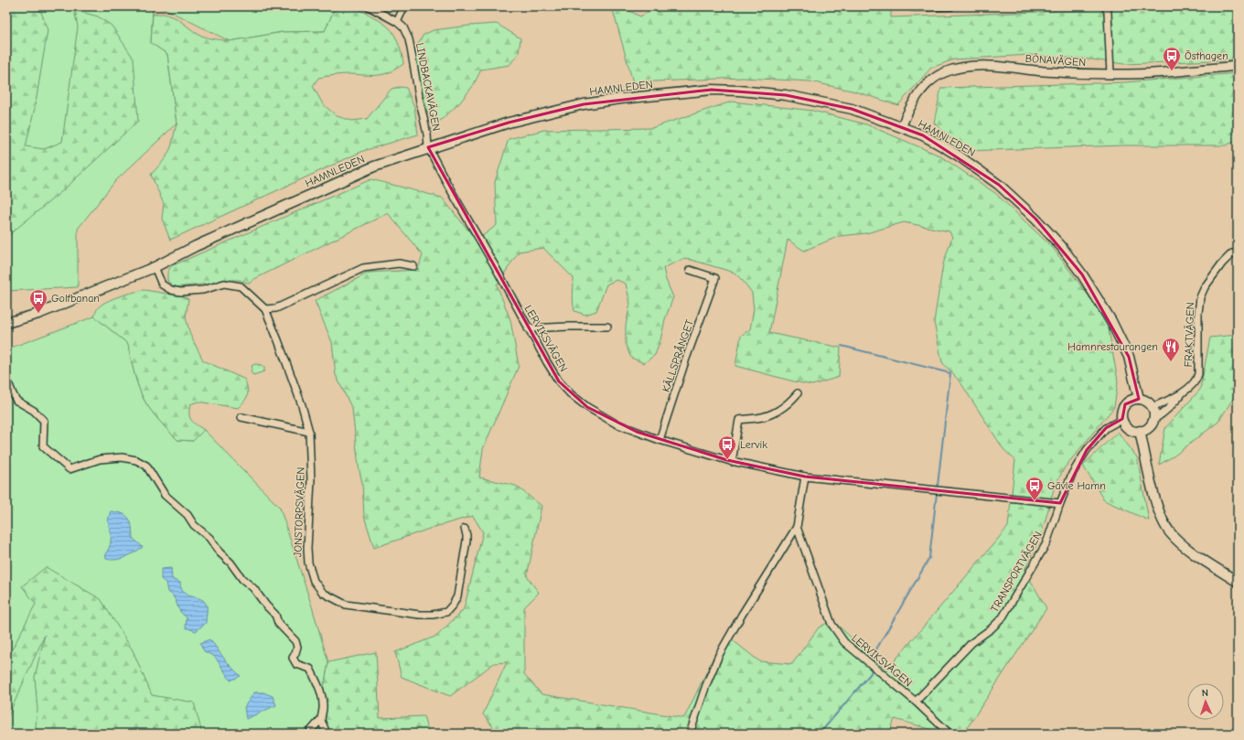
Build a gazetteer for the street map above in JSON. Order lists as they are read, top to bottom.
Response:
{
  "streets": {
    "main road": ["HAMNLEDEN"],
    "street": [
      "BÖNAVÄGEN",
      "LINDBACKAVÄGEN",
      "FRAKTVÄGEN",
      "LERVIKSVÄGEN",
      "KÄLLSPRÅNGET",
      "JONSTORPSVÄGEN",
      "TRANSPORTVÄGEN"
    ]
  },
  "crossings": [
    ["BÖNAVÄGEN", "HAMNLEDEN"],
    ["LINDBACKAVÄGEN", "HAMNLEDEN"],
    ["LINDBACKAVÄGEN", "LERVIKSVÄGEN"],
    ["HAMNLEDEN", "FRAKTVÄGEN"],
    ["HAMNLEDEN", "LERVIKSVÄGEN"],
    ["HAMNLEDEN", "JONSTORPSVÄGEN"],
    ["HAMNLEDEN", "TRANSPORTVÄGEN"],
    ["FRAKTVÄGEN", "TRANSPORTVÄGEN"],
    ["LERVIKSVÄGEN", "KÄLLSPRÅNGET"],
    ["LERVIKSVÄGEN", "TRANSPORTVÄGEN"]
  ],
  "places": {
    "bus stop": [
      "Östhagen",
      "Golfbanan",
      "Lervik",
      "Gävle Hamn"
    ],
    "restaurant": ["Hamnrestaurangen"]
  },
  "north": "top"
}
